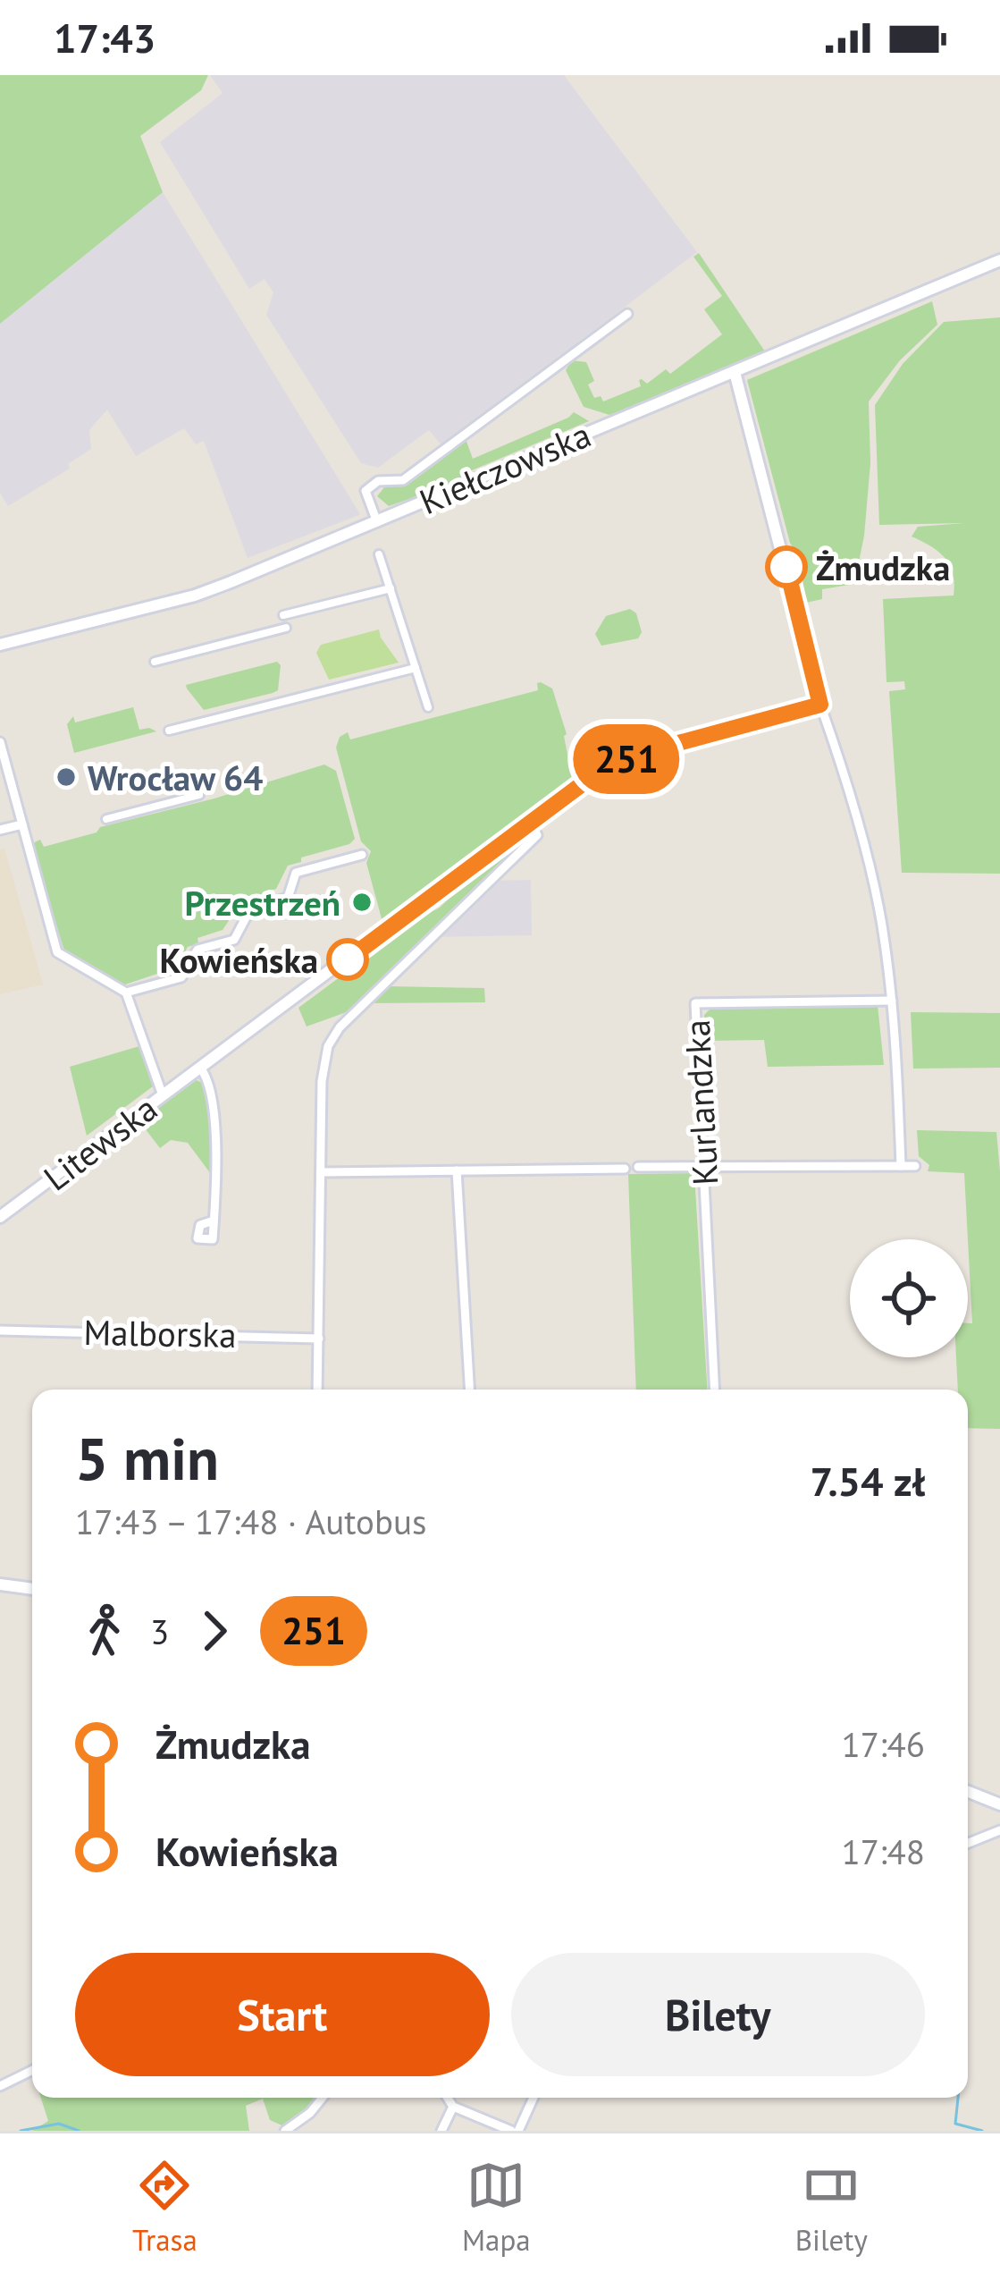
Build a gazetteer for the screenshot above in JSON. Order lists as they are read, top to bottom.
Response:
{
  "streets": {
    "street": [
      "Kiełczowska",
      "Kurlandzka",
      "Litewska",
      "Malborska"
    ]
  },
  "places": [
    "Żmudzka",
    "Wrocław 64",
    "Przestrzeń",
    "Kowieńska"
  ],
  "lines": ["bus line 251"],
  "page": {
    "status": "17:43",
    "on_map": "251",
    "heading": ["5 min", "17:43 – 17:48 · Autobus", "7.54 zł"],
    "legs": ["3", "251"],
    "list": [
      {
        "name": "Żmudzka",
        "value": "17:46"
      },
      {
        "name": "Kowieńska",
        "value": "17:48"
      }
    ],
    "buttons": ["Start", "Bilety"],
    "tabs": ["Trasa", "Mapa", "Bilety"]
  }
}
